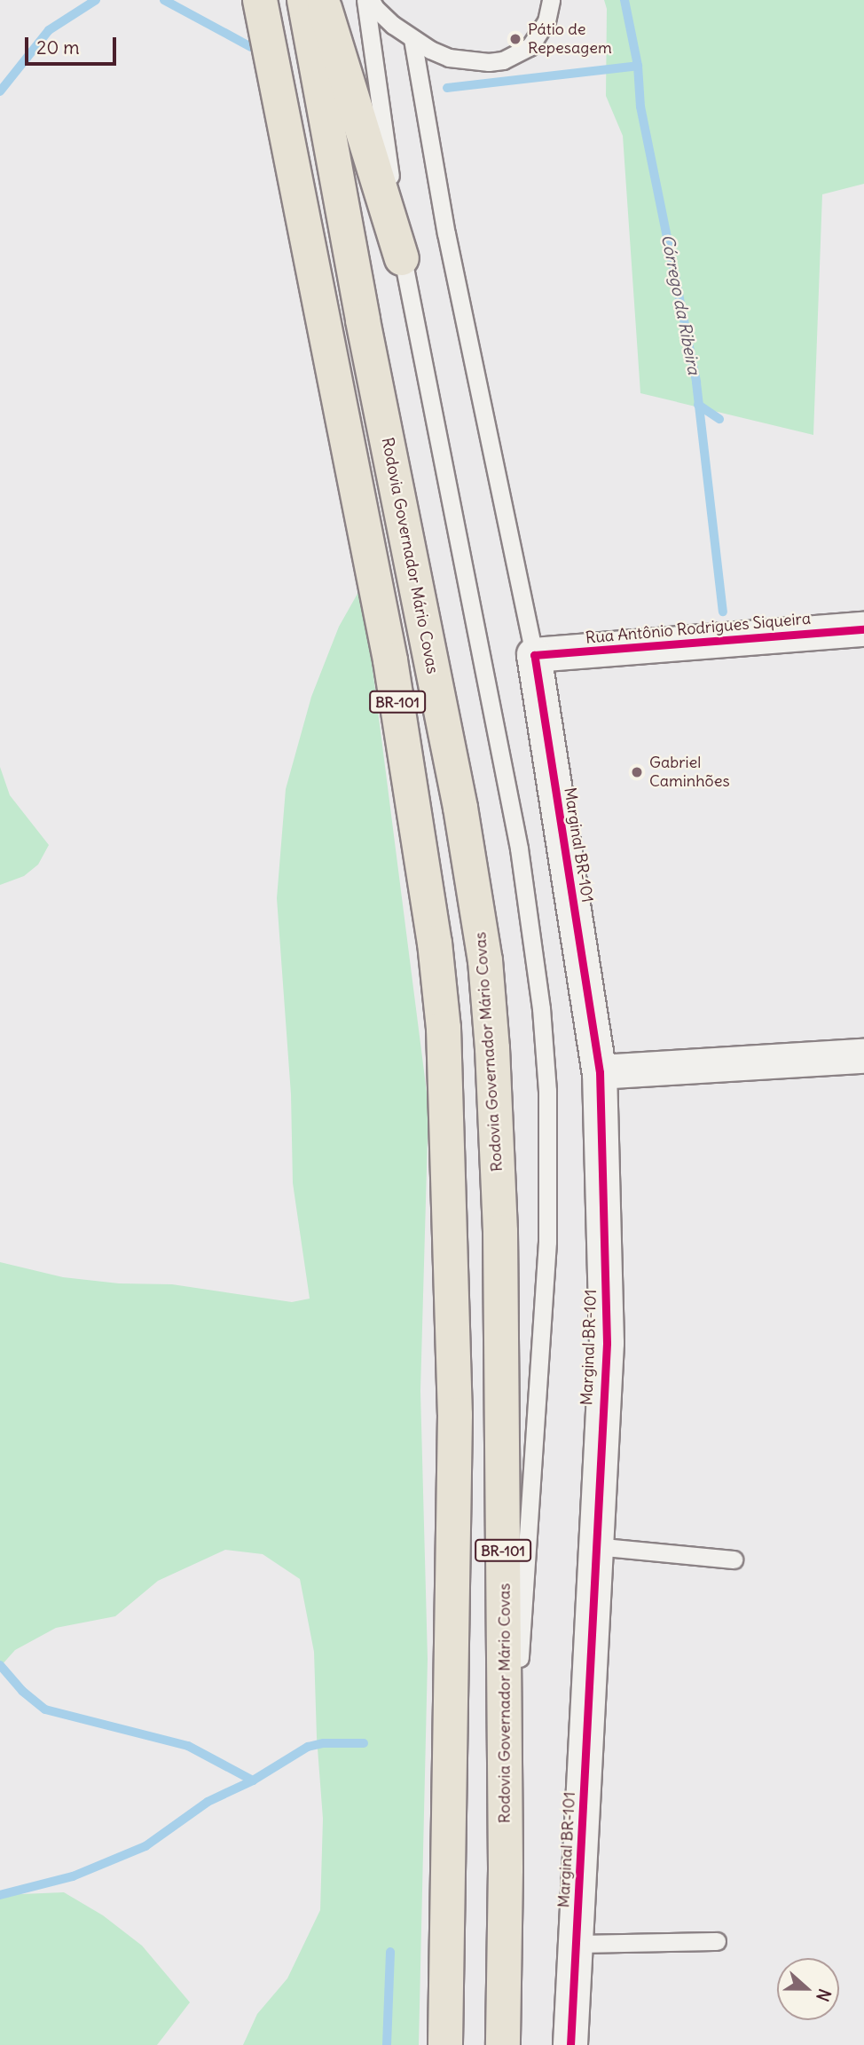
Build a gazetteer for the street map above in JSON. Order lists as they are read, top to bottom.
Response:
{
  "streets": {
    "highway": ["Rodovia Governador Mário Covas", "BR-101"],
    "street": ["Rua Antônio Rodrigues Siqueira", "Marginal BR-101"]
  },
  "crossings": [
    ["Rua Antônio Rodrigues Siqueira", "Marginal BR-101"]
  ],
  "water": ["Córrego da Ribeira"],
  "places": ["Pátio de Repesagem", "Gabriel Caminhões"],
  "scale_bar": "20 m",
  "north": "right"
}
